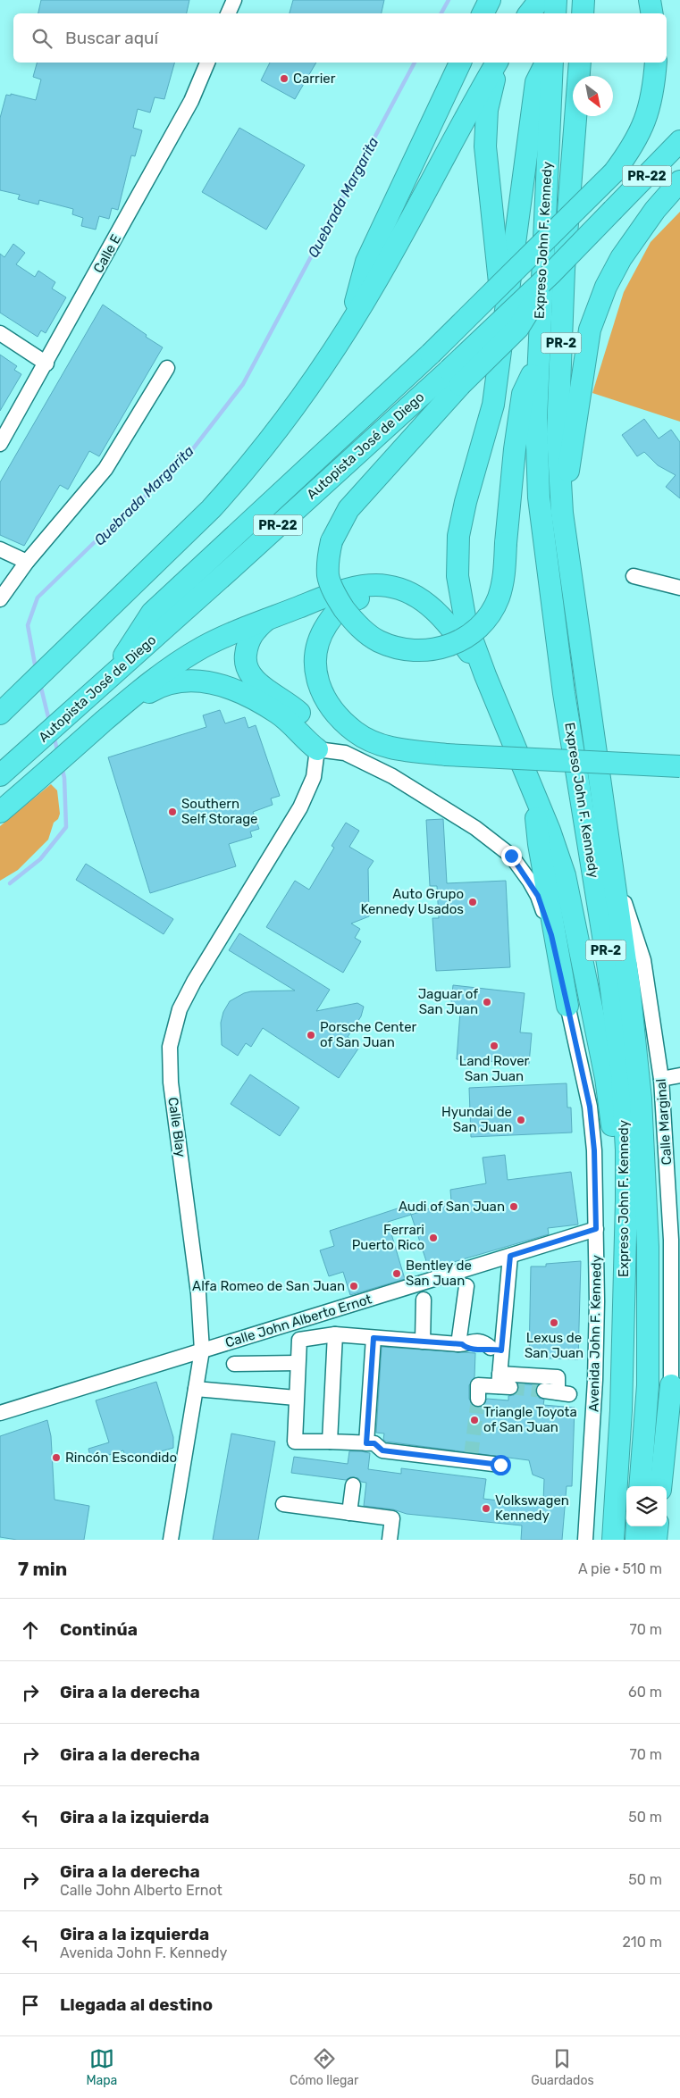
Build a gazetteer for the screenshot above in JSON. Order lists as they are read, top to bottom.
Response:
{
  "streets": {
    "highway": [
      "PR-22",
      "Expreso John F. Kennedy",
      "PR-2",
      "Autopista José de Diego"
    ],
    "street": [
      "Calle E",
      "Calle Marginal",
      "Calle Blay",
      "Calle John Alberto Ernot",
      "Avenida John F. Kennedy"
    ]
  },
  "crossings": [
    ["Expreso John F. Kennedy", "Calle Marginal"],
    ["Calle Blay", "Calle John Alberto Ernot"],
    ["Calle Blay", "Avenida John F. Kennedy"],
    ["Calle John Alberto Ernot", "Avenida John F. Kennedy"]
  ],
  "water": ["Quebrada Margarita"],
  "places": [
    "Carrier",
    "Southern Self Storage",
    "Auto Grupo Kennedy Usados",
    "Jaguar of San Juan",
    "Porsche Center of San Juan",
    "Land Rover San Juan",
    "Hyundai de San Juan",
    "Audi of San Juan",
    "Ferrari Puerto Rico",
    "Bentley de San Juan",
    "Alfa Romeo de San Juan",
    "Lexus de San Juan",
    "Triangle Toyota of San Juan",
    "Rincón Escondido",
    "Volkswagen Kennedy"
  ],
  "north": "bottom right",
  "page": {
    "search": "Buscar aquí",
    "heading": ["7 min", "A pie · 510 m"],
    "list": [
      ["Continúa", "70 m"],
      ["Gira a la derecha", "60 m"],
      ["Gira a la derecha", "70 m"],
      ["Gira a la izquierda", "50 m"],
      ["Gira a la derecha", "Calle John Alberto Ernot", "50 m"],
      ["Gira a la izquierda", "Avenida John F. Kennedy", "210 m"],
      "Llegada al destino"
    ],
    "nav": ["Mapa", "Cómo llegar", "Guardados"]
  }
}
